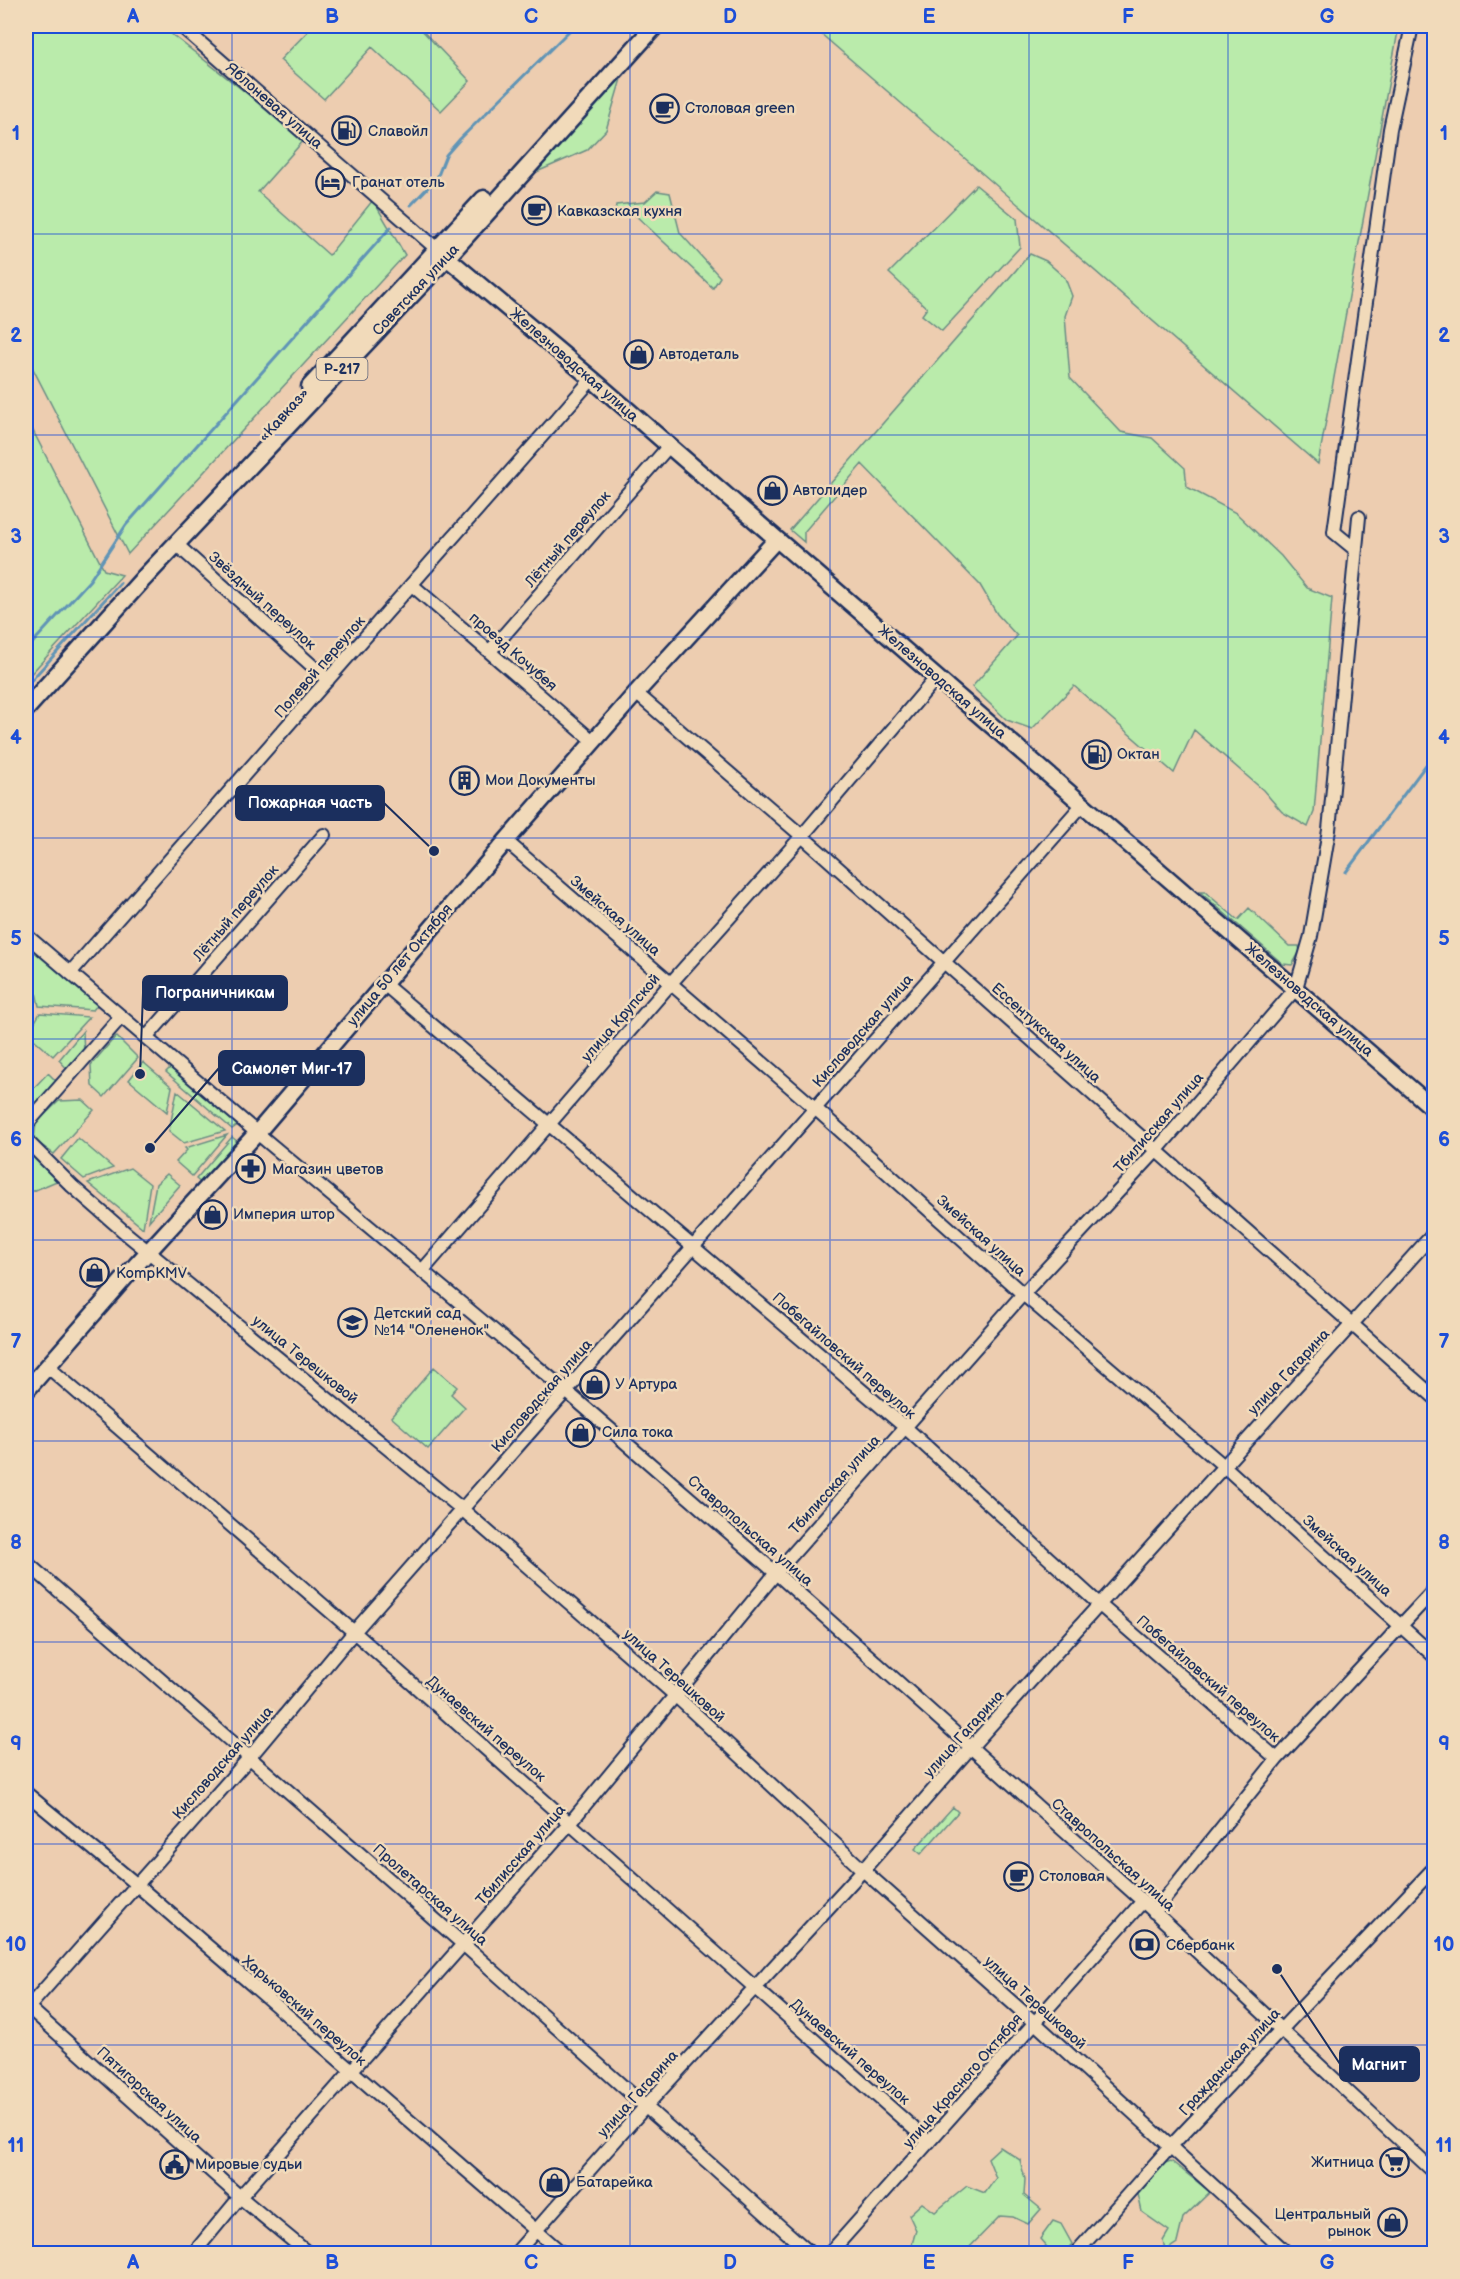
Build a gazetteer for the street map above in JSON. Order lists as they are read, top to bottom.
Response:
{
  "streets": {
    "highway": ["Советская улица", "Р-217", "«Кавказ»"],
    "main road": ["Железноводская улица", "улица 50 лет Октября"],
    "street": [
      "Яблоневая улица",
      "Лётный переулок",
      "Звёздный переулок",
      "проезд Кочубея",
      "Полевой переулок",
      "Змейская улица",
      "улица Крупской",
      "Кисловодская улица",
      "Ессентукская улица",
      "Тбилисская улица",
      "Побегайловский переулок",
      "улица Терешковой",
      "улица Гагарина",
      "Ставропольская улица",
      "Дунаевский переулок",
      "Пролетарская улица",
      "Харьковский переулок",
      "Гражданская улица",
      "улица Красного Октября",
      "Пятигорская улица"
    ]
  },
  "crossings": [
    ["Яблоневая улица", "Советская улица"],
    ["Яблоневая улица", "Железноводская улица"],
    ["Яблоневая улица", "«Кавказ»"],
    ["Советская улица", "Железноводская улица"],
    ["Советская улица", "«Кавказ»"],
    ["Советская улица", "Звёздный переулок"],
    ["Железноводская улица", "«Кавказ»"],
    ["Железноводская улица", "Лётный переулок"],
    ["Железноводская улица", "Полевой переулок"],
    ["Железноводская улица", "улица 50 лет Октября"],
    ["Железноводская улица", "улица Крупской"],
    ["Железноводская улица", "Кисловодская улица"],
    ["Железноводская улица", "Тбилисская улица"],
    ["Лётный переулок", "проезд Кочубея"],
    ["Лётный переулок", "Ставропольская улица"],
    ["Звёздный переулок", "Полевой переулок"],
    ["проезд Кочубея", "Полевой переулок"],
    ["проезд Кочубея", "улица 50 лет Октября"],
    ["Полевой переулок", "Ставропольская улица"],
    ["Змейская улица", "улица 50 лет Октября"],
    ["Змейская улица", "улица Крупской"],
    ["Змейская улица", "Кисловодская улица"],
    ["Змейская улица", "Тбилисская улица"],
    ["Змейская улица", "улица Гагарина"],
    ["улица 50 лет Октября", "Ессентукская улица"],
    ["улица 50 лет Октября", "Побегайловский переулок"],
    ["улица 50 лет Октября", "улица Терешковой"],
    ["улица 50 лет Октября", "Ставропольская улица"],
    ["улица 50 лет Октября", "Дунаевский переулок"],
    ["улица Крупской", "Ессентукская улица"],
    ["улица Крупской", "Побегайловский переулок"],
    ["улица Крупской", "Ставропольская улица"],
    ["Кисловодская улица", "Ессентукская улица"],
    ["Кисловодская улица", "Побегайловский переулок"],
    ["Кисловодская улица", "улица Терешковой"],
    ["Кисловодская улица", "Ставропольская улица"],
    ["Кисловодская улица", "Дунаевский переулок"],
    ["Кисловодская улица", "Пролетарская улица"],
    ["Кисловодская улица", "Харьковский переулок"],
    ["Кисловодская улица", "Пятигорская улица"],
    ["Ессентукская улица", "Тбилисская улица"],
    ["Ессентукская улица", "улица Гагарина"],
    ["Тбилисская улица", "Побегайловский переулок"],
    ["Тбилисская улица", "улица Терешковой"],
    ["Тбилисская улица", "Ставропольская улица"],
    ["Тбилисская улица", "Дунаевский переулок"],
    ["Тбилисская улица", "Пролетарская улица"],
    ["Тбилисская улица", "Харьковский переулок"],
    ["Тбилисская улица", "Пятигорская улица"],
    ["Побегайловский переулок", "улица Гагарина"],
    ["улица Терешковой", "улица Гагарина"],
    ["улица Терешковой", "Гражданская улица"],
    ["улица Терешковой", "улица Красного Октября"],
    ["улица Гагарина", "Ставропольская улица"],
    ["улица Гагарина", "Дунаевский переулок"],
    ["улица Гагарина", "Пролетарская улица"],
    ["улица Гагарина", "Харьковский переулок"],
    ["Ставропольская улица", "Гражданская улица"],
    ["Ставропольская улица", "улица Красного Октября"],
    ["Дунаевский переулок", "улица Красного Октября"]
  ],
  "places": {
    "cafe": ["Столовая green", "Кавказская кухня", "Столовая"],
    "fuel station": ["Славойл", "Октан"],
    "hotel": ["Гранат отель"],
    "shop": [
      "Автодеталь",
      "Автолидер",
      "Империя штор",
      "KompKMV",
      "У Артура",
      "Сила тока",
      "Батарейка",
      "Центральный рынок"
    ],
    "building": ["Мои Документы"],
    "other": [
      "Пожарная часть",
      "Пограничникам",
      "Самолет Миг-17",
      "Магнит"
    ],
    "pharmacy": ["Магазин цветов"],
    "school or university": ["Детский сад №14 \"Олененок\""],
    "bank": ["Сбербанк"],
    "supermarket": ["Житница"],
    "public building": ["Мировые судьи"]
  },
  "grid": {
    "columns": [
      "A",
      "B",
      "C",
      "D",
      "E",
      "F",
      "G"
    ],
    "rows": [
      "1",
      "2",
      "3",
      "4",
      "5",
      "6",
      "7",
      "8",
      "9",
      "10",
      "11"
    ]
  }
}
